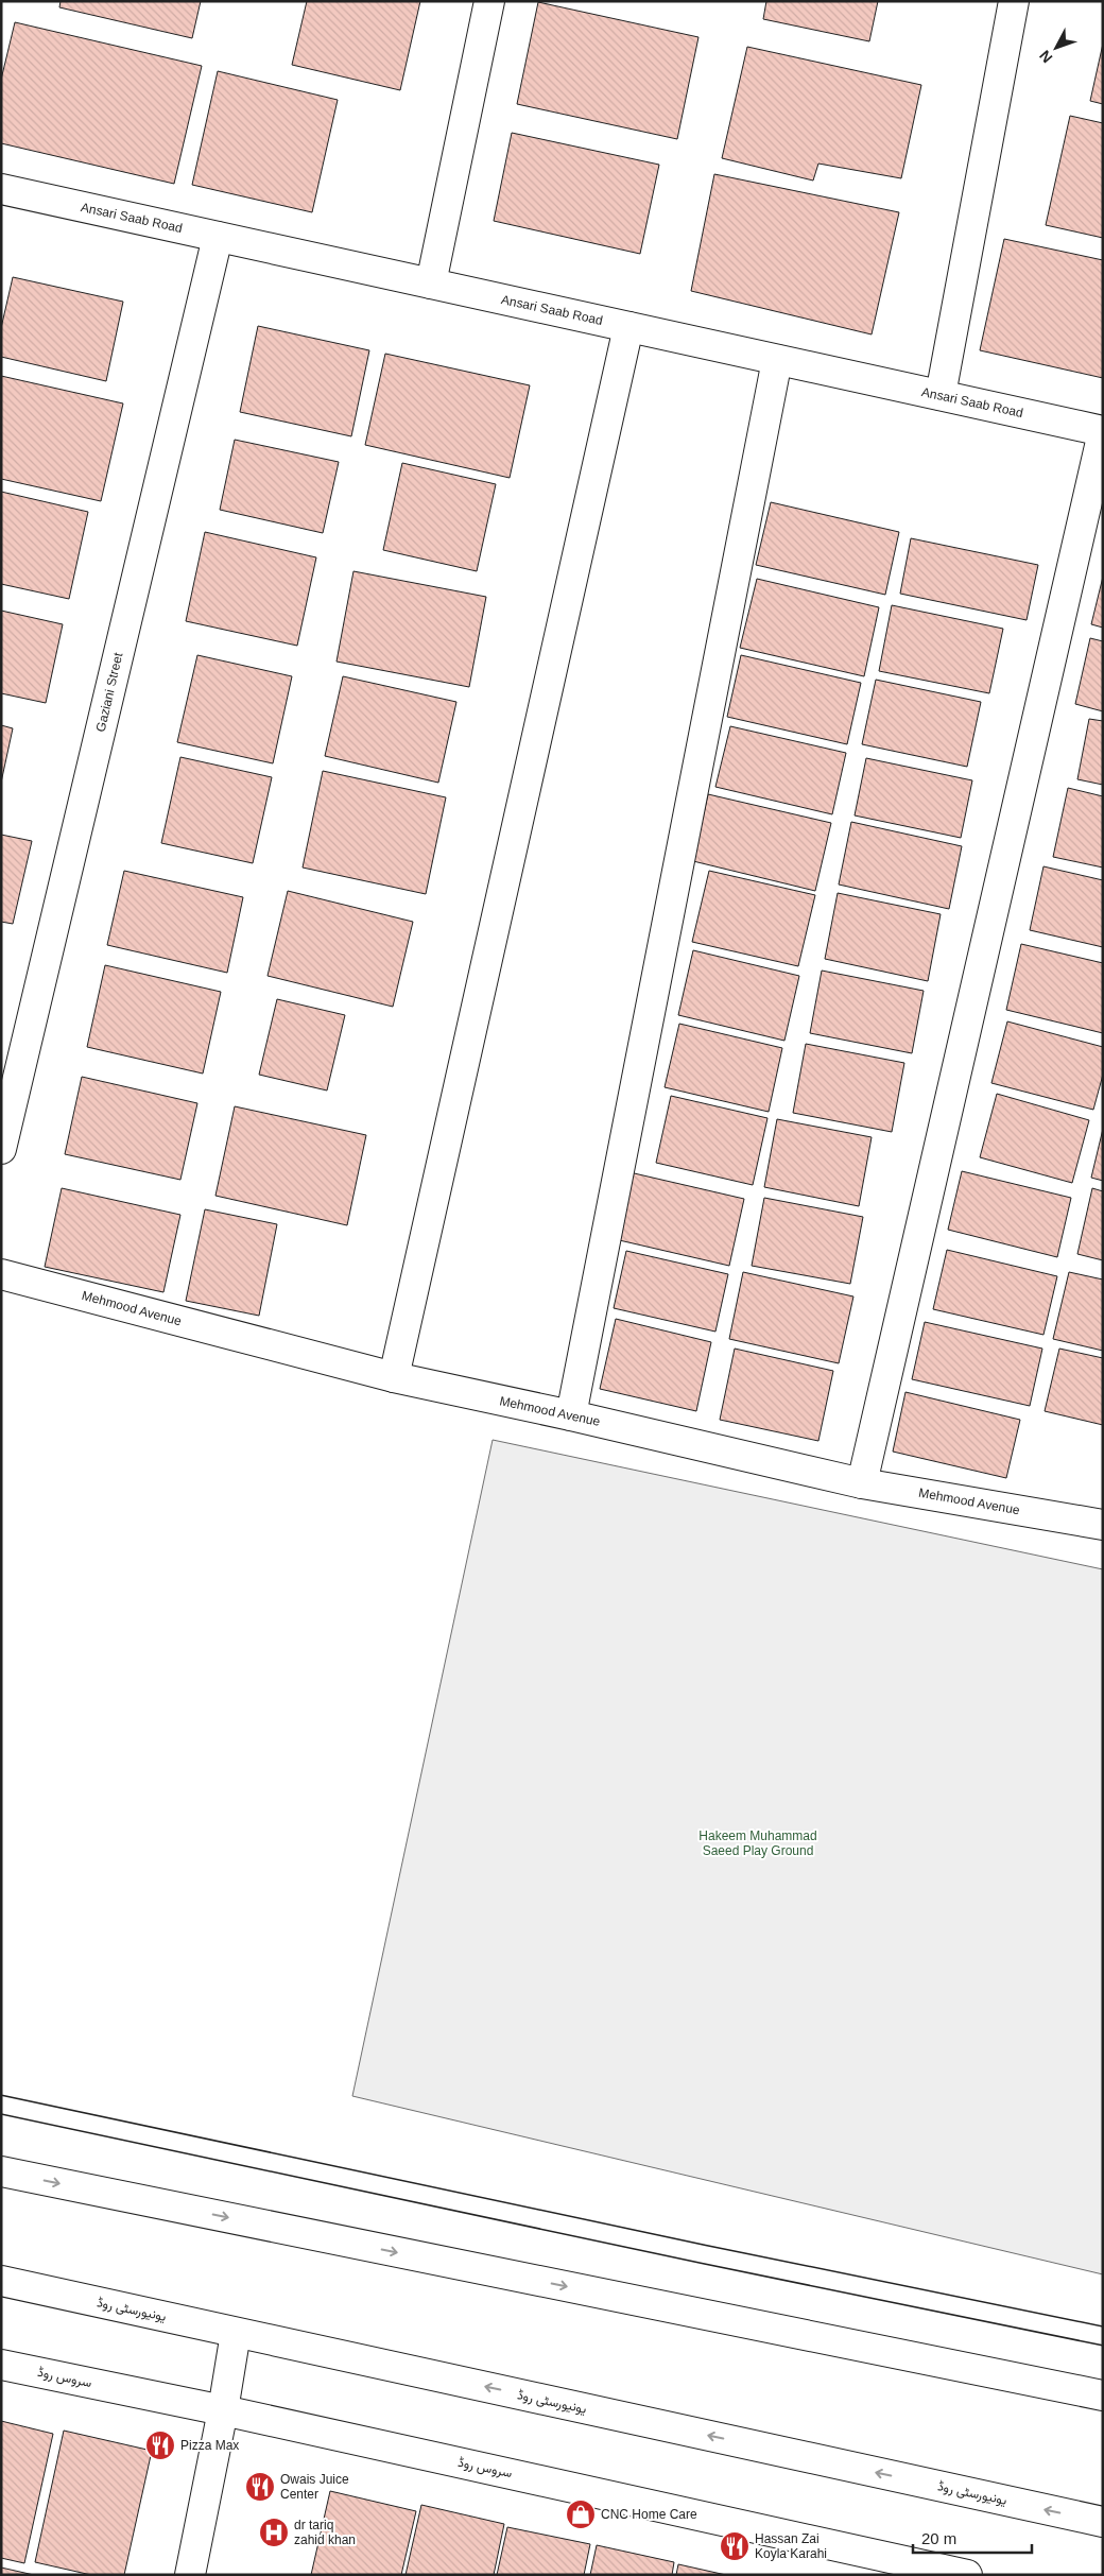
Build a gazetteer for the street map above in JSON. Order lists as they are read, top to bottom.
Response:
{
  "streets": {
    "street": [
      "Ansari Saab Road",
      "Gaziani Street",
      "Mehmood Avenue",
      "یونیورسٹی روڈ",
      "سروس روڈ"
    ]
  },
  "crossings": [
    ["Ansari Saab Road", "Gaziani Street"]
  ],
  "parks": ["Hakeem Muhammad Saeed Play Ground"],
  "places": {
    "restaurant": ["Pizza Max", "Owais Juice Center", "Hassan Zai Koyla Karahi"],
    "shop": ["CNC Home Care"],
    "hospital": ["dr tariq zahid khan"]
  },
  "scale_bar": "20 m",
  "north": "bottom left"
}
